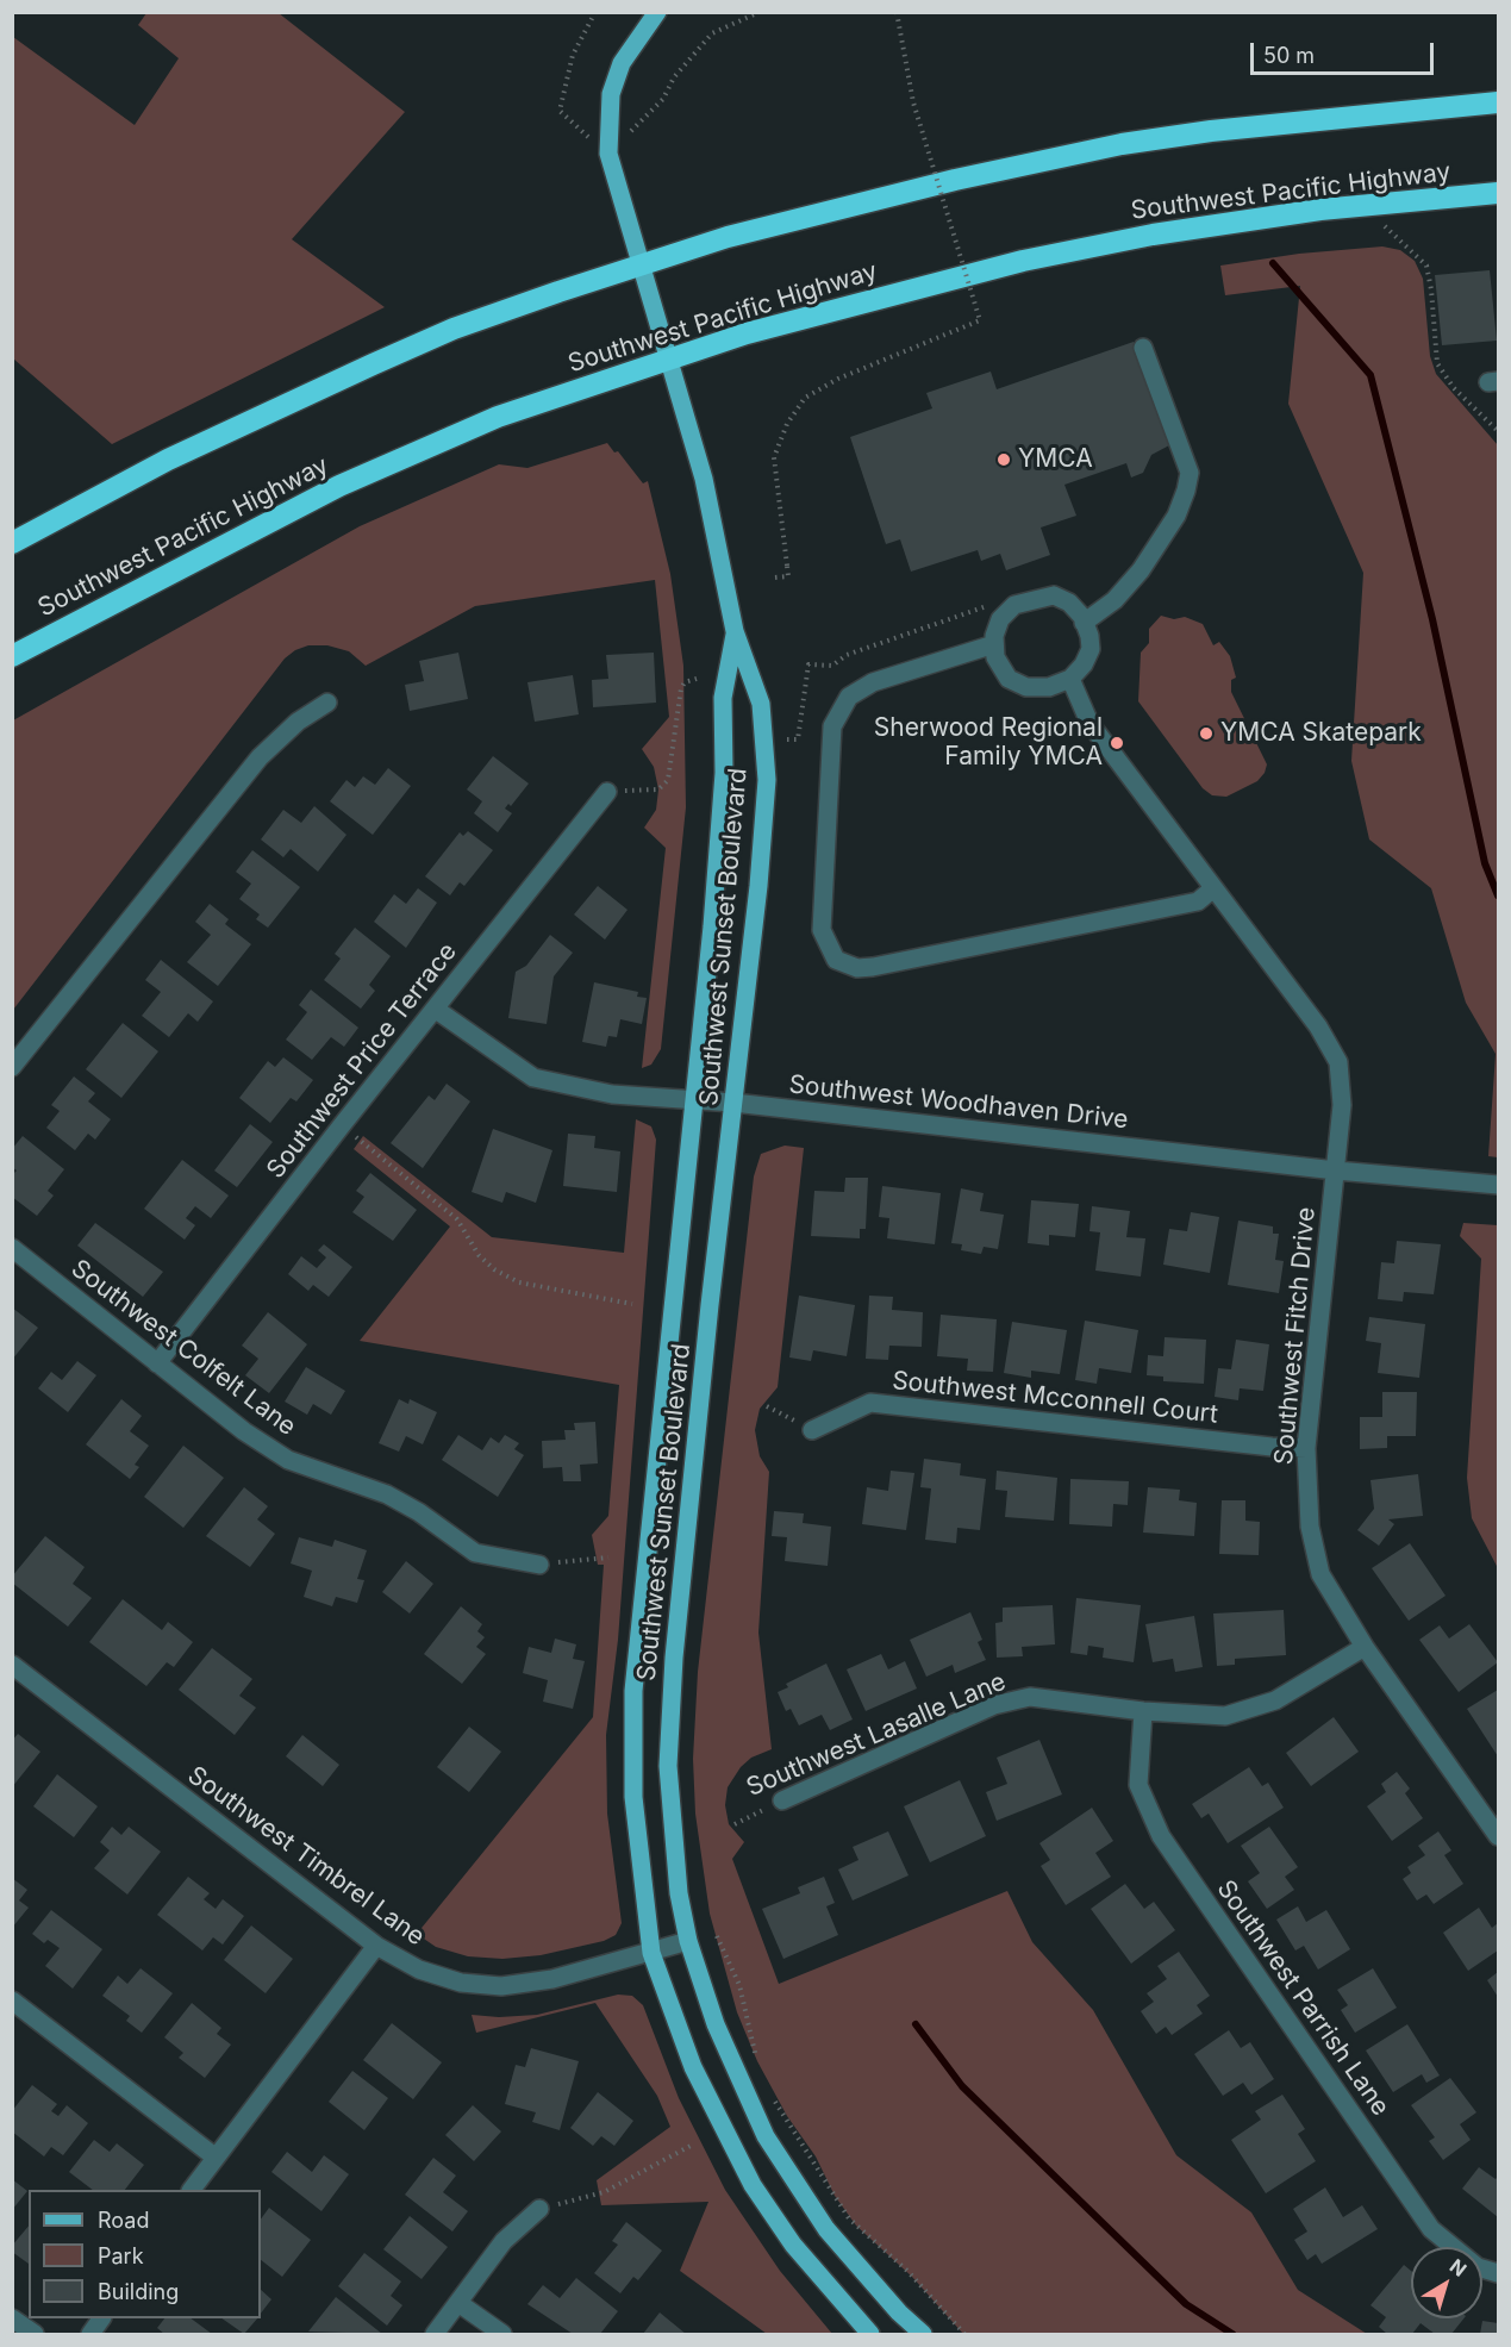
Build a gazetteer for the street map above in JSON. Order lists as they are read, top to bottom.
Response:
{
  "streets": {
    "highway": ["Southwest Pacific Highway"],
    "main road": ["Southwest Sunset Boulevard"],
    "street": [
      "Southwest Price Terrace",
      "Southwest Woodhaven Drive",
      "Southwest Fitch Drive",
      "Southwest Colfelt Lane",
      "Southwest Mcconnell Court",
      "Southwest Lasalle Lane",
      "Southwest Timbrel Lane",
      "Southwest Parrish Lane"
    ]
  },
  "crossings": [
    ["Southwest Pacific Highway", "Southwest Sunset Boulevard"],
    ["Southwest Sunset Boulevard", "Southwest Woodhaven Drive"],
    ["Southwest Sunset Boulevard", "Southwest Timbrel Lane"],
    ["Southwest Price Terrace", "Southwest Woodhaven Drive"],
    ["Southwest Price Terrace", "Southwest Colfelt Lane"],
    ["Southwest Woodhaven Drive", "Southwest Fitch Drive"],
    ["Southwest Fitch Drive", "Southwest Mcconnell Court"],
    ["Southwest Fitch Drive", "Southwest Lasalle Lane"],
    ["Southwest Lasalle Lane", "Southwest Parrish Lane"]
  ],
  "places": ["YMCA", "YMCA Skatepark", "Sherwood Regional Family YMCA"],
  "legend": ["Road", "Park", "Building"],
  "scale_bar": "50 m",
  "north": "top right"
}
